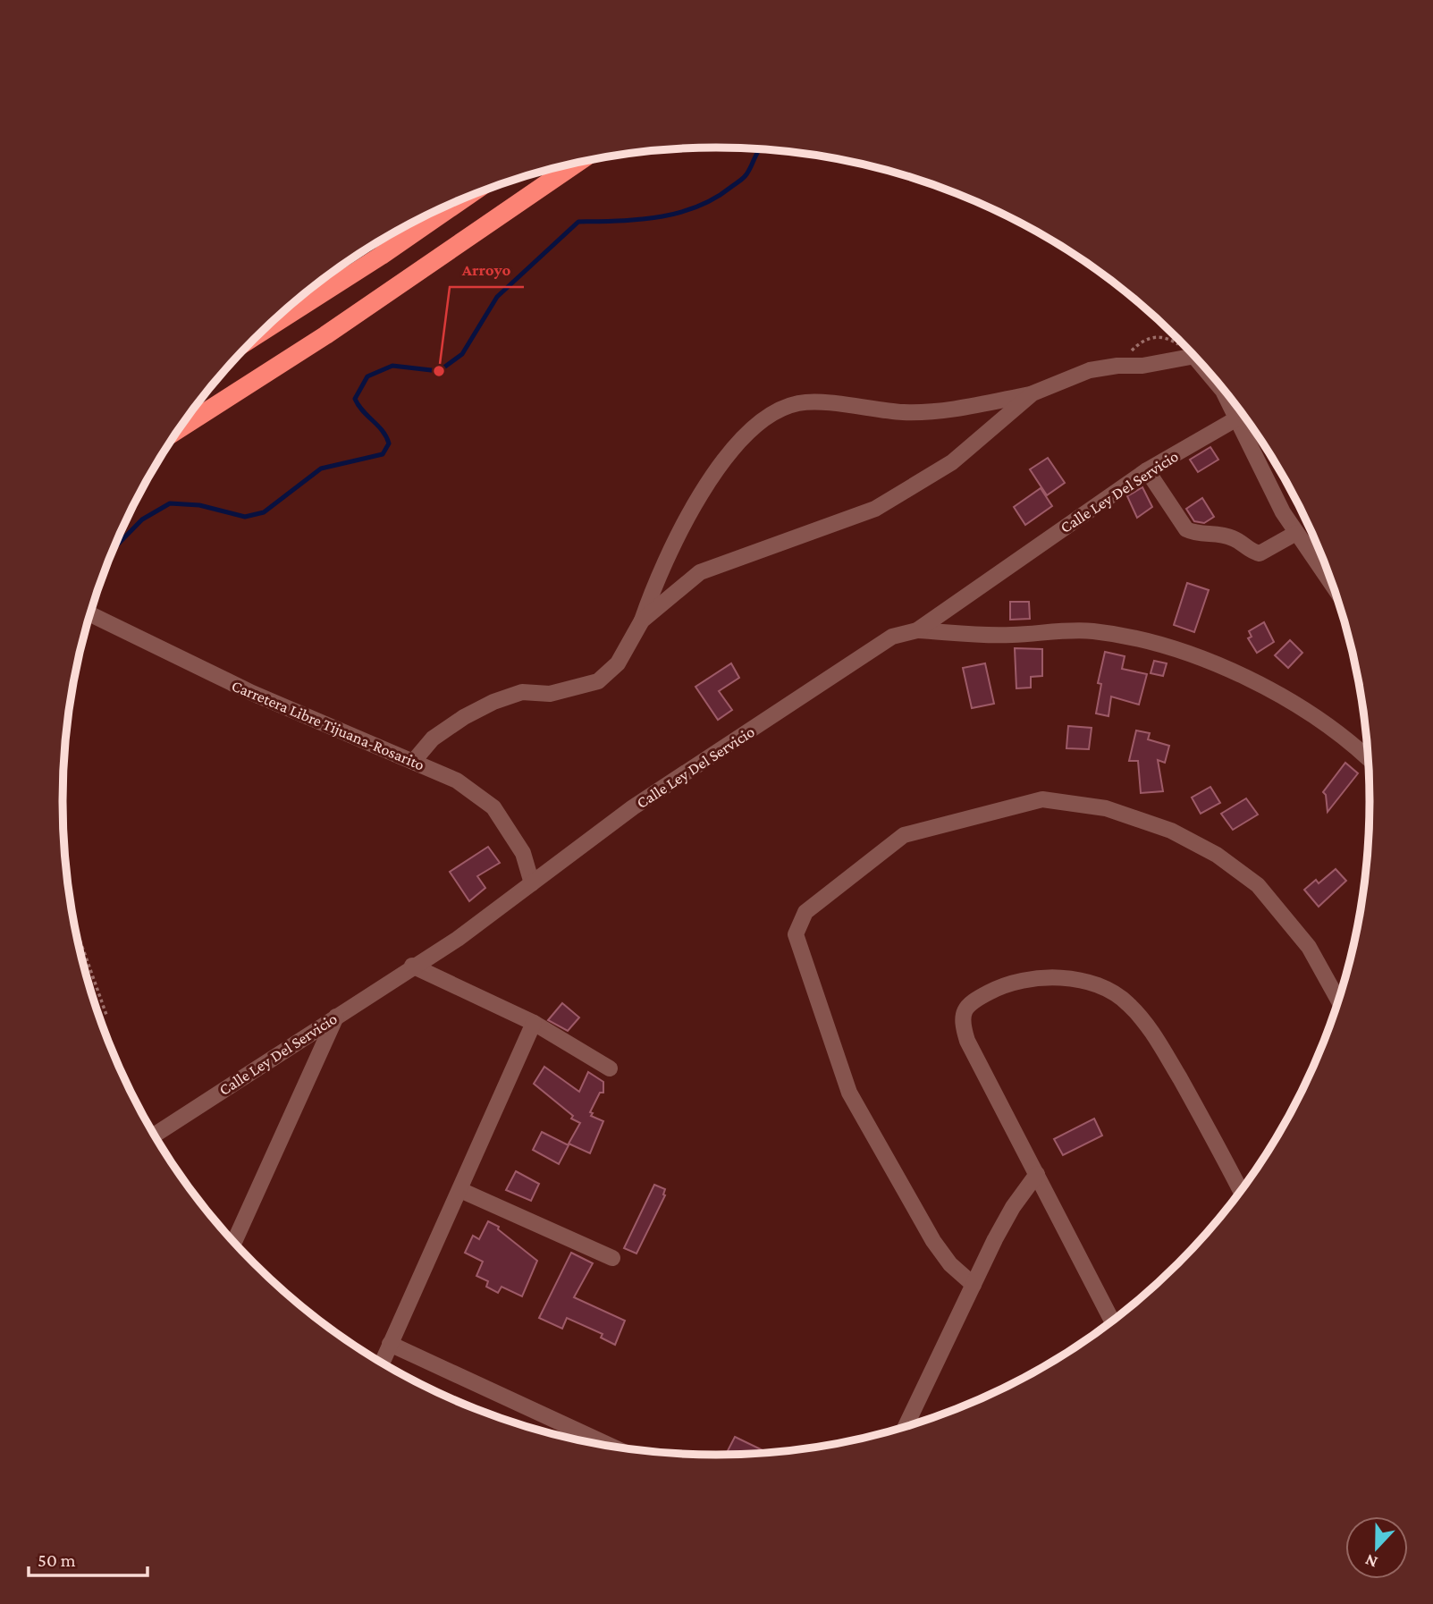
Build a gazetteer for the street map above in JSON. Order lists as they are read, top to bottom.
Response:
{
  "streets": {
    "street": ["Calle Ley Del Servicio", "Carretera Libre Tijuana-Rosarito"]
  },
  "crossings": [
    ["Calle Ley Del Servicio", "Carretera Libre Tijuana-Rosarito"]
  ],
  "places": ["Arroyo"],
  "scale_bar": "50 m",
  "north": "bottom"
}
